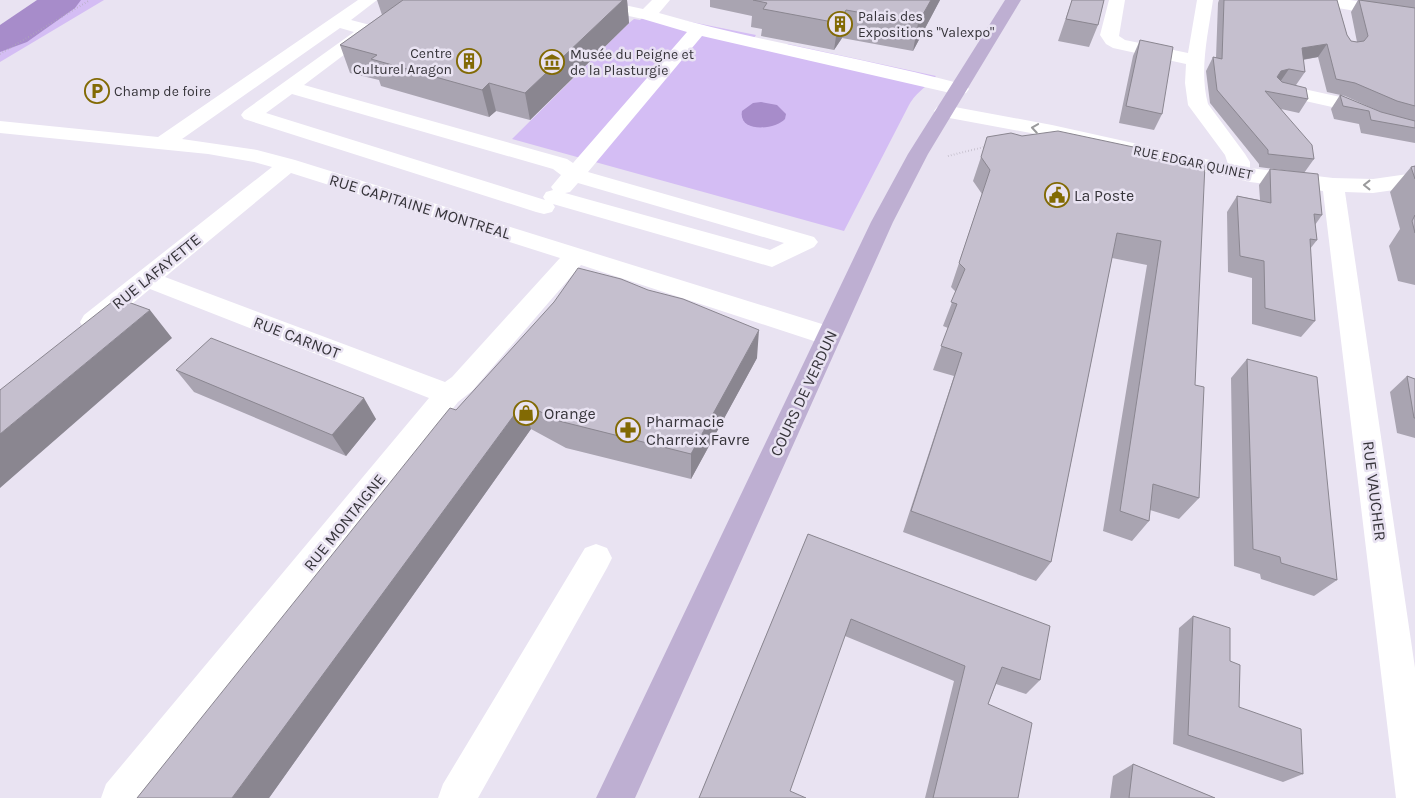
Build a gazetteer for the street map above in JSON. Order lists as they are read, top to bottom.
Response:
{
  "streets": {
    "main road": ["COURS DE VERDUN"],
    "street": [
      "RUE EDGAR QUINET",
      "RUE CAPITAINE MONTREAL",
      "RUE LAFAYETTE",
      "RUE CARNOT",
      "RUE VAUCHER",
      "RUE MONTAIGNE"
    ]
  },
  "crossings": [
    ["RUE EDGAR QUINET", "COURS DE VERDUN"],
    ["RUE EDGAR QUINET", "RUE VAUCHER"],
    ["RUE CAPITAINE MONTREAL", "RUE LAFAYETTE"],
    ["RUE CAPITAINE MONTREAL", "COURS DE VERDUN"],
    ["RUE CAPITAINE MONTREAL", "RUE MONTAIGNE"],
    ["RUE LAFAYETTE", "RUE CARNOT"],
    ["RUE CARNOT", "RUE MONTAIGNE"]
  ],
  "places": {
    "building": ["Palais des Expositions \"Valexpo\"", "Centre Culturel Aragon"],
    "museum": ["Musée du Peigne et de la Plasturgie"],
    "parking": ["Champ de foire"],
    "public building": ["La Poste"],
    "shop": ["Orange"],
    "pharmacy": ["Pharmacie Charreix Favre"]
  }
}
